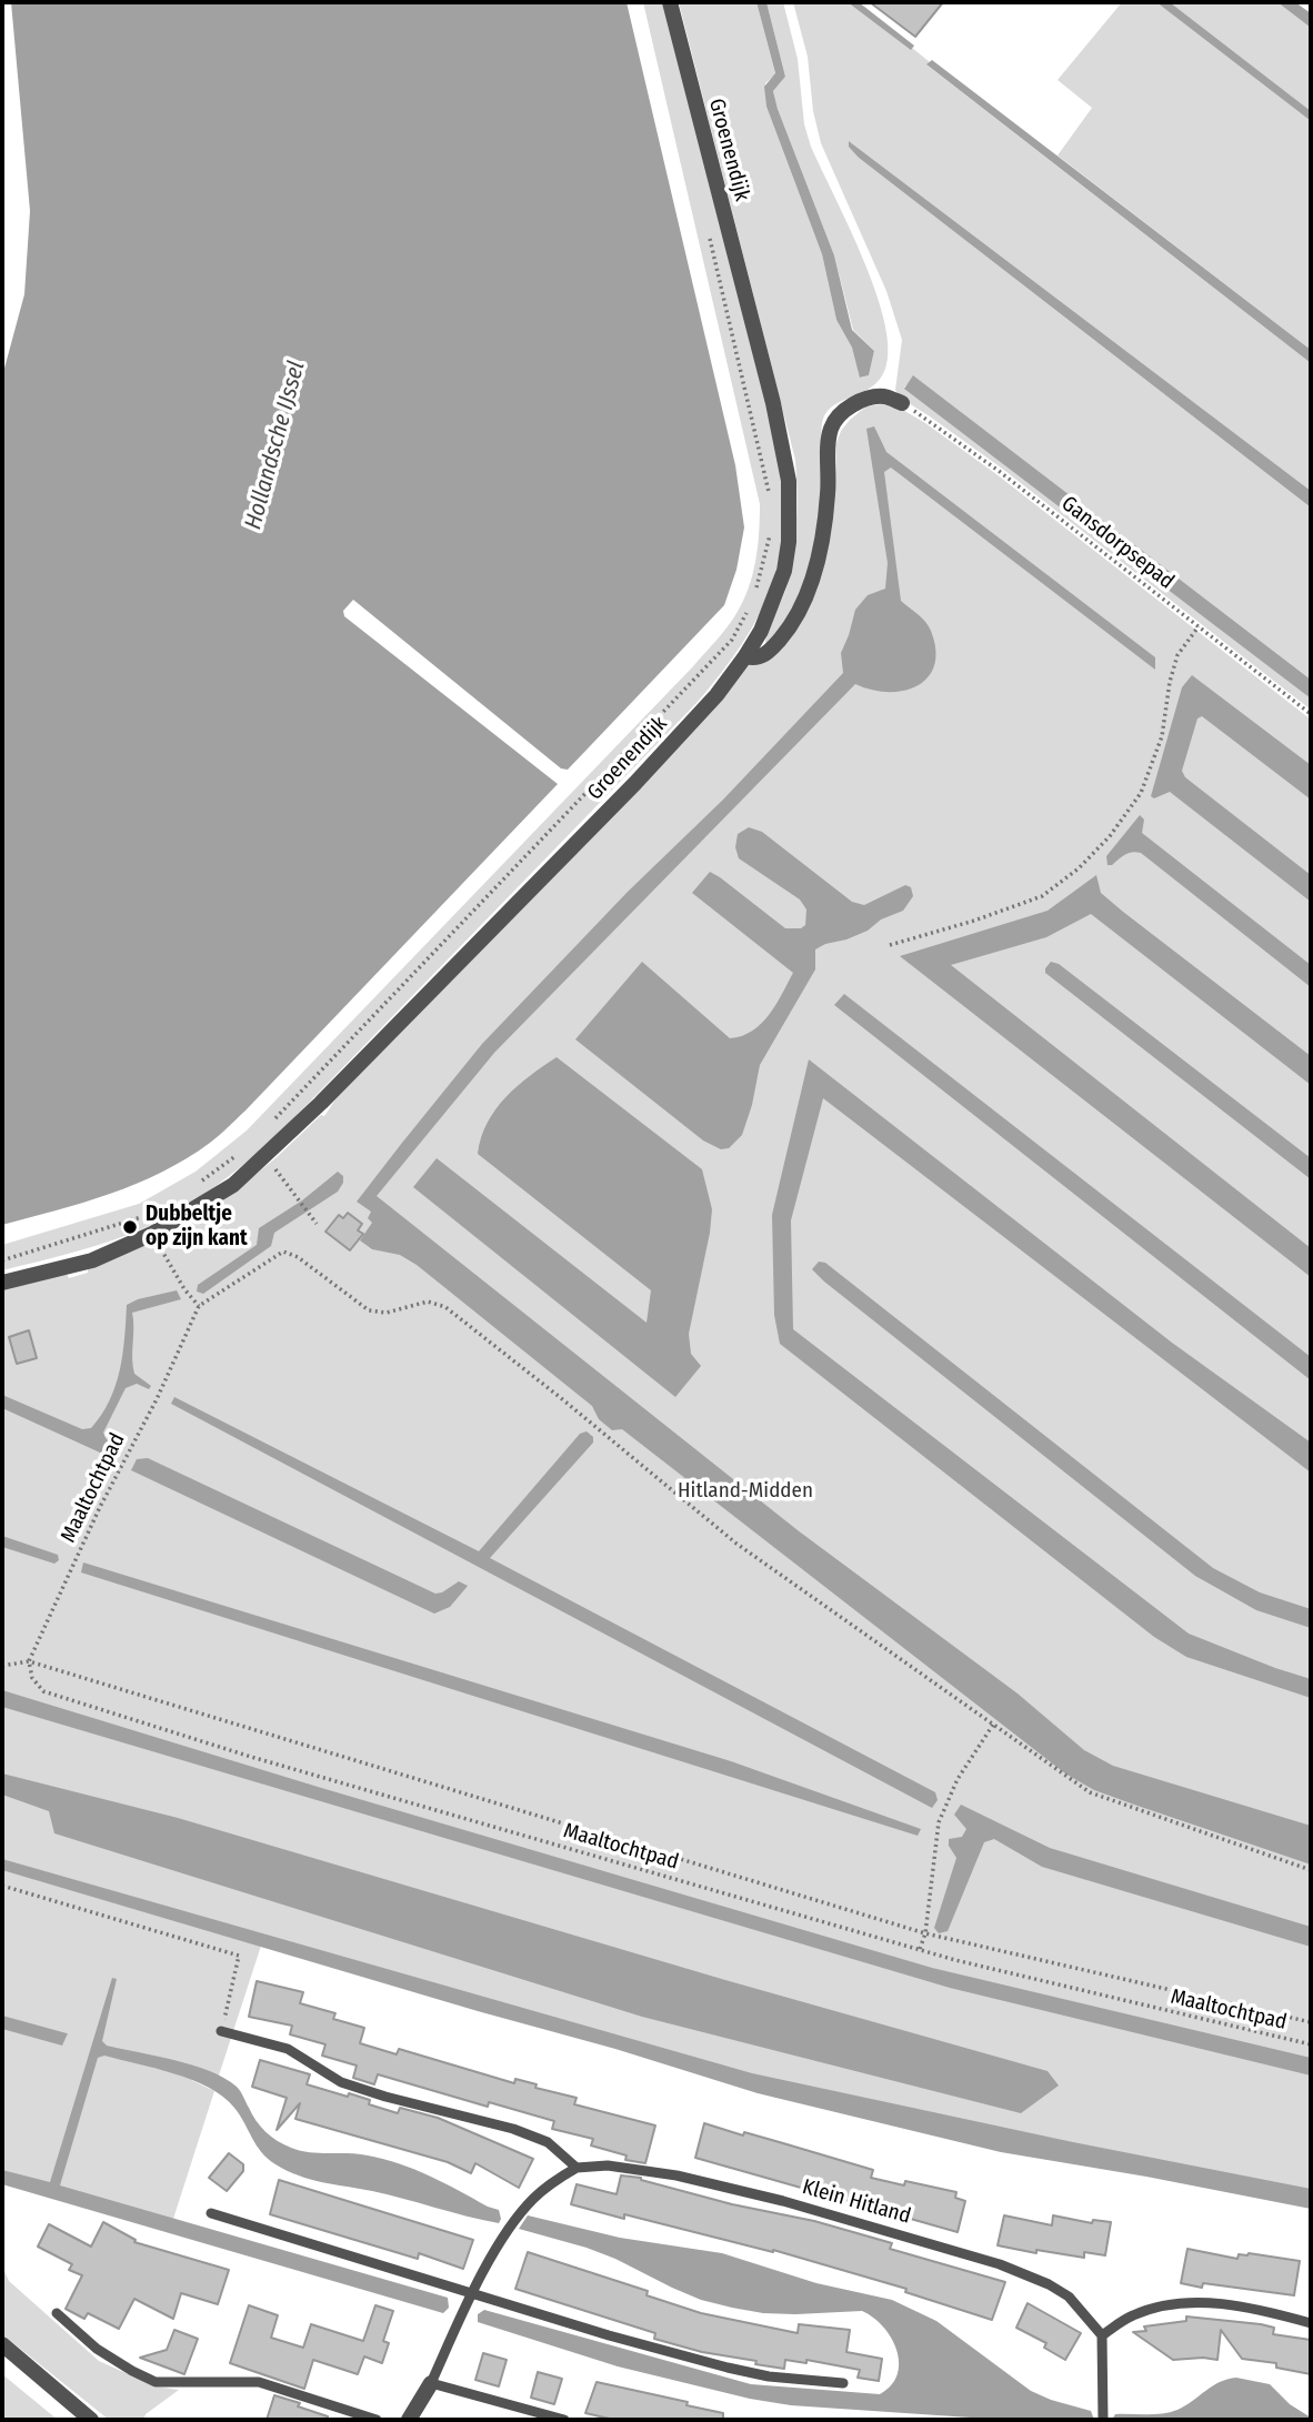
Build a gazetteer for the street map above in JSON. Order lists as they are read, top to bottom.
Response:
{
  "streets": {
    "street": ["Groenendijk"],
    "lane": ["Klein Hitland"],
    "path": ["Gansdorpsepad", "Maaltochtpad"]
  },
  "water": ["Hollandsche IJssel"],
  "parks": ["Hitland-Midden"],
  "places": ["Dubbeltje op zijn kant"]
}
